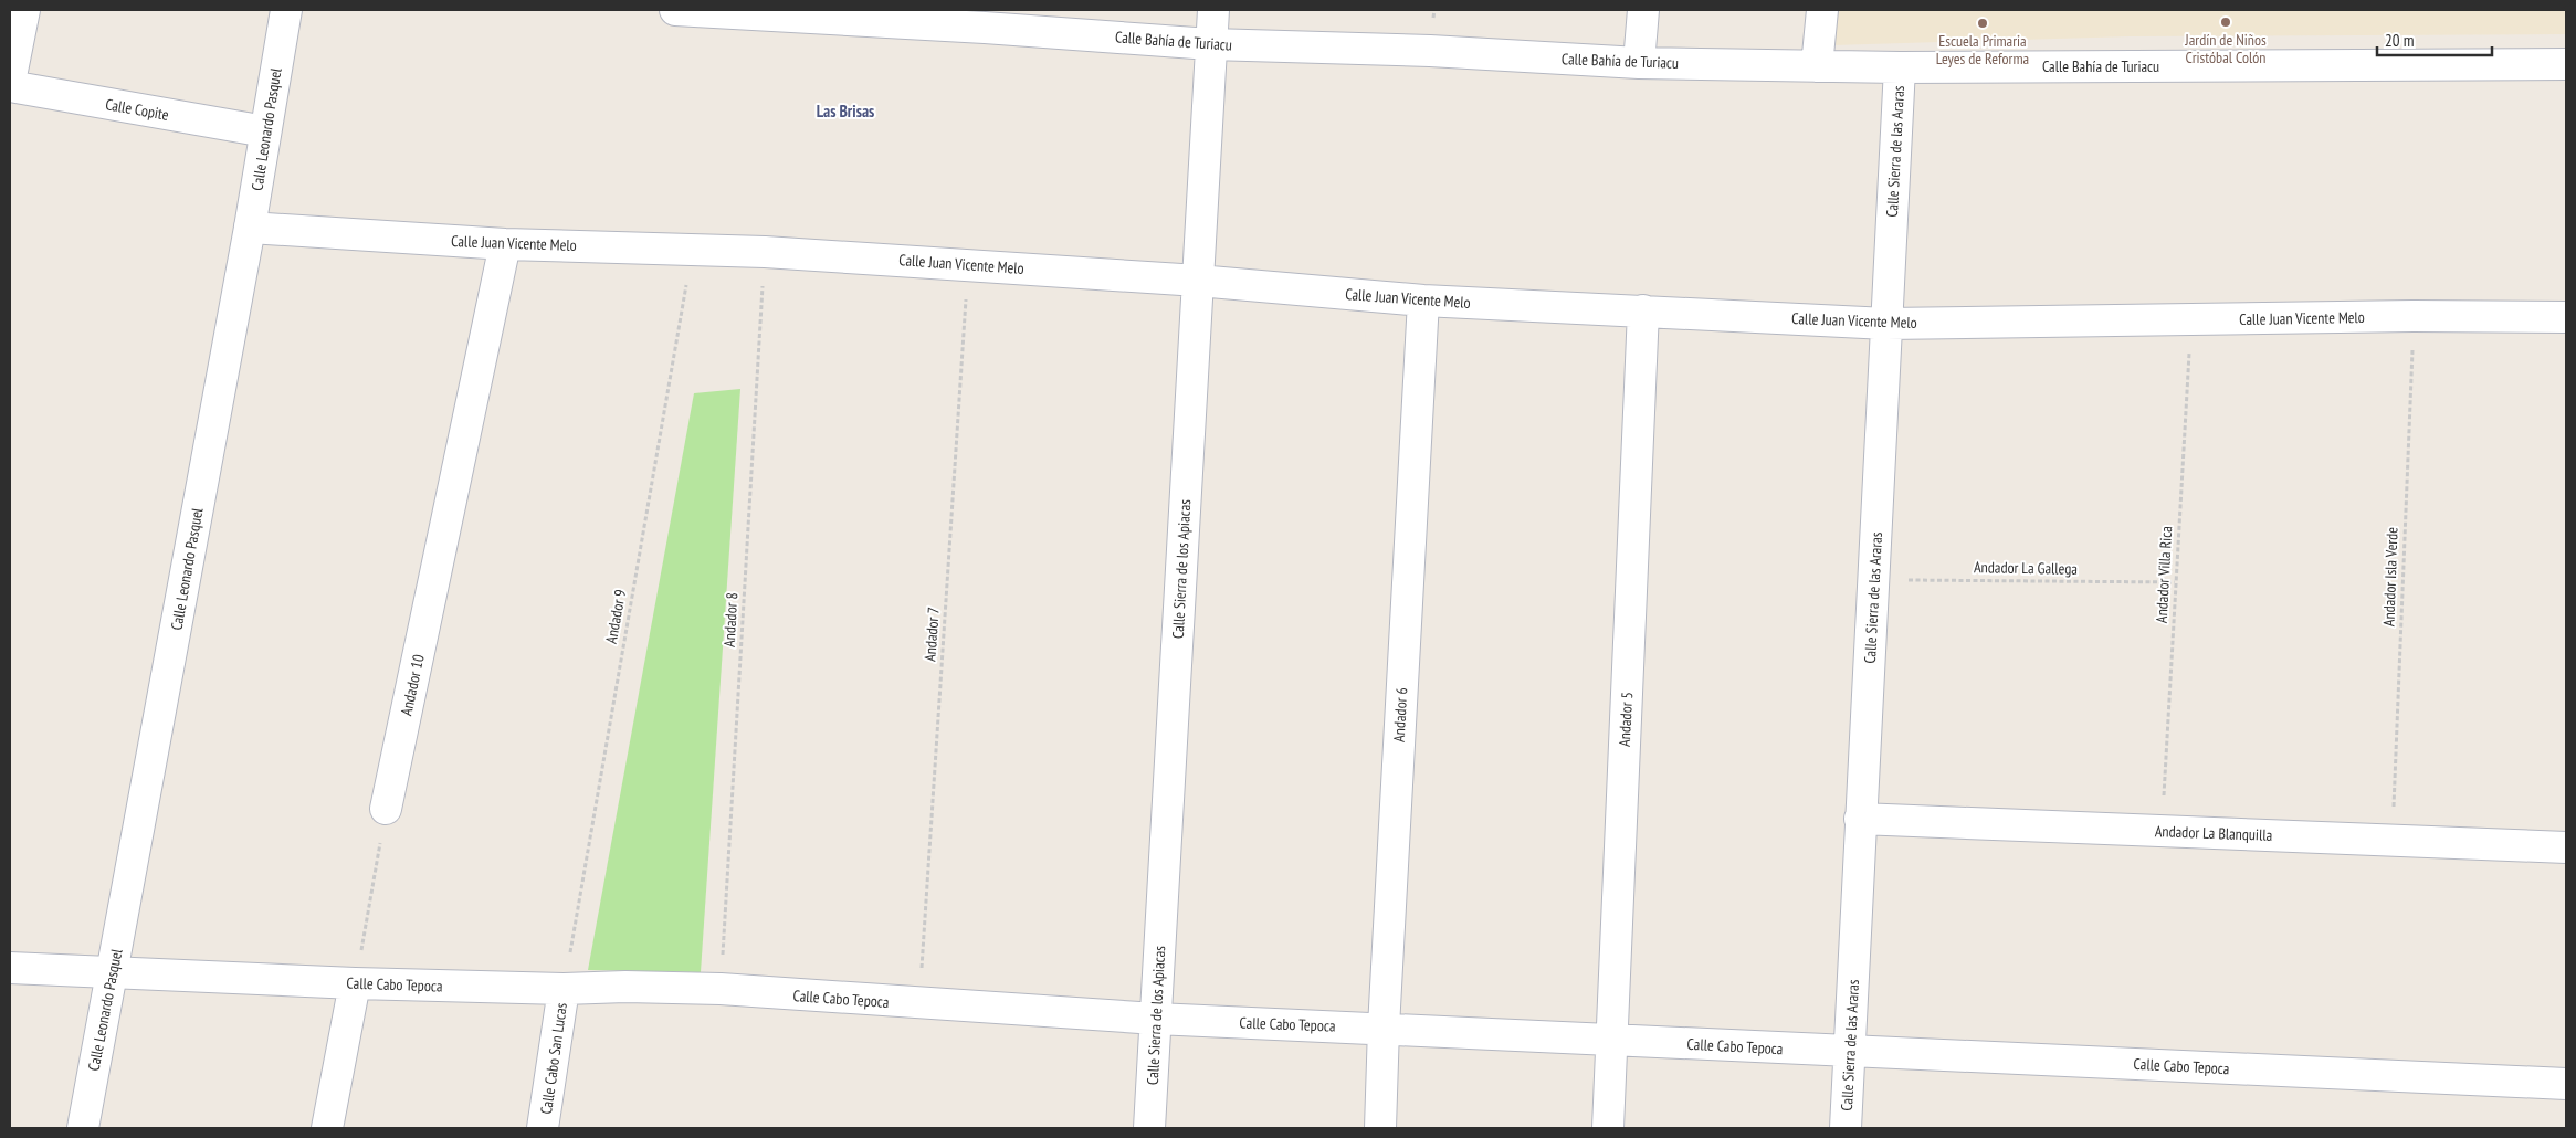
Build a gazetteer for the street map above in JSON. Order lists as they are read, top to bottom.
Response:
{
  "streets": {
    "street": [
      "Calle Bahía de Turiacu",
      "Calle Copite",
      "Calle Leonardo Pasquel",
      "Calle Sierra de las Araras",
      "Calle Juan Vicente Melo",
      "Calle Sierra de los Apiacas",
      "Andador 10",
      "Andador 6",
      "Andador 5",
      "Andador La Blanquilla",
      "Calle Cabo Tepoca",
      "Calle Cabo San Lucas"
    ],
    "path": [
      "Andador La Gallega",
      "Andador Villa Rica",
      "Andador Isla Verde",
      "Andador 9",
      "Andador 8",
      "Andador 7"
    ]
  },
  "crossings": [
    ["Calle Bahía de Turiacu", "Calle Sierra de las Araras"],
    ["Calle Bahía de Turiacu", "Calle Sierra de los Apiacas"],
    ["Calle Copite", "Calle Leonardo Pasquel"],
    ["Calle Leonardo Pasquel", "Calle Juan Vicente Melo"],
    ["Calle Leonardo Pasquel", "Calle Cabo Tepoca"],
    ["Calle Sierra de las Araras", "Calle Juan Vicente Melo"],
    ["Calle Sierra de las Araras", "Andador La Gallega"],
    ["Calle Sierra de las Araras", "Andador La Blanquilla"],
    ["Calle Sierra de las Araras", "Calle Cabo Tepoca"],
    ["Calle Juan Vicente Melo", "Calle Sierra de los Apiacas"],
    ["Calle Juan Vicente Melo", "Andador Villa Rica"],
    ["Calle Juan Vicente Melo", "Andador Isla Verde"],
    ["Calle Juan Vicente Melo", "Andador 9"],
    ["Calle Juan Vicente Melo", "Andador 8"],
    ["Calle Juan Vicente Melo", "Andador 7"],
    ["Calle Juan Vicente Melo", "Andador 10"],
    ["Calle Juan Vicente Melo", "Andador 6"],
    ["Calle Juan Vicente Melo", "Andador 5"],
    ["Andador La Gallega", "Andador Villa Rica"],
    ["Calle Sierra de los Apiacas", "Calle Cabo Tepoca"],
    ["Andador Villa Rica", "Andador La Blanquilla"],
    ["Andador Isla Verde", "Andador La Blanquilla"],
    ["Andador 9", "Calle Cabo Tepoca"],
    ["Andador 9", "Calle Cabo San Lucas"],
    ["Andador 8", "Calle Cabo Tepoca"],
    ["Andador 7", "Calle Cabo Tepoca"],
    ["Andador 6", "Calle Cabo Tepoca"],
    ["Andador 5", "Calle Cabo Tepoca"],
    ["Calle Cabo Tepoca", "Calle Cabo San Lucas"]
  ],
  "districts": ["Las Brisas"],
  "places": ["Jardín de Niños Cristóbal Colón", "Escuela Primaria Leyes de Reforma"],
  "scale_bar": "20 m"
}
